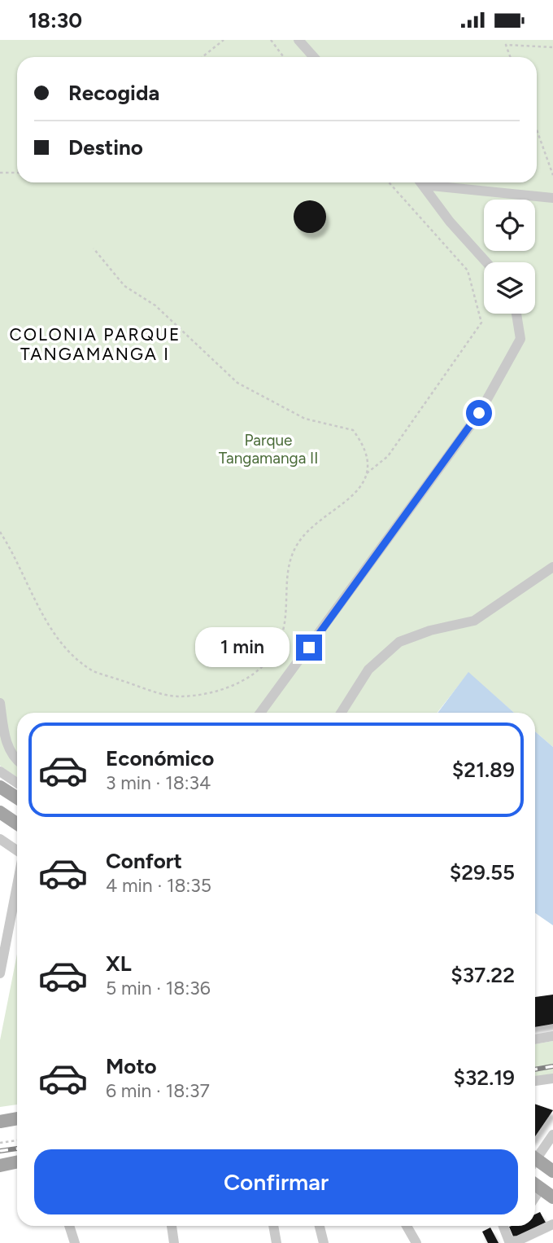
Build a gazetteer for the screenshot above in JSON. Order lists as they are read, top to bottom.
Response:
{
  "districts": ["COLONIA PARQUE TANGAMANGA I"],
  "parks": ["Parque Tangamanga II"],
  "page": {
    "status": "18:30",
    "banner": ["Recogida", "Destino"],
    "bubble": "1 min",
    "list": [
      {
        "name": "Económico",
        "note": "3 min · 18:34",
        "value": "$21.89"
      },
      {
        "name": "Confort",
        "note": "4 min · 18:35",
        "value": "$29.55"
      },
      {
        "name": "XL",
        "note": "5 min · 18:36",
        "value": "$37.22"
      },
      {
        "name": "Moto",
        "note": "6 min · 18:37",
        "value": "$32.19"
      }
    ],
    "buttons": "Confirmar"
  }
}
